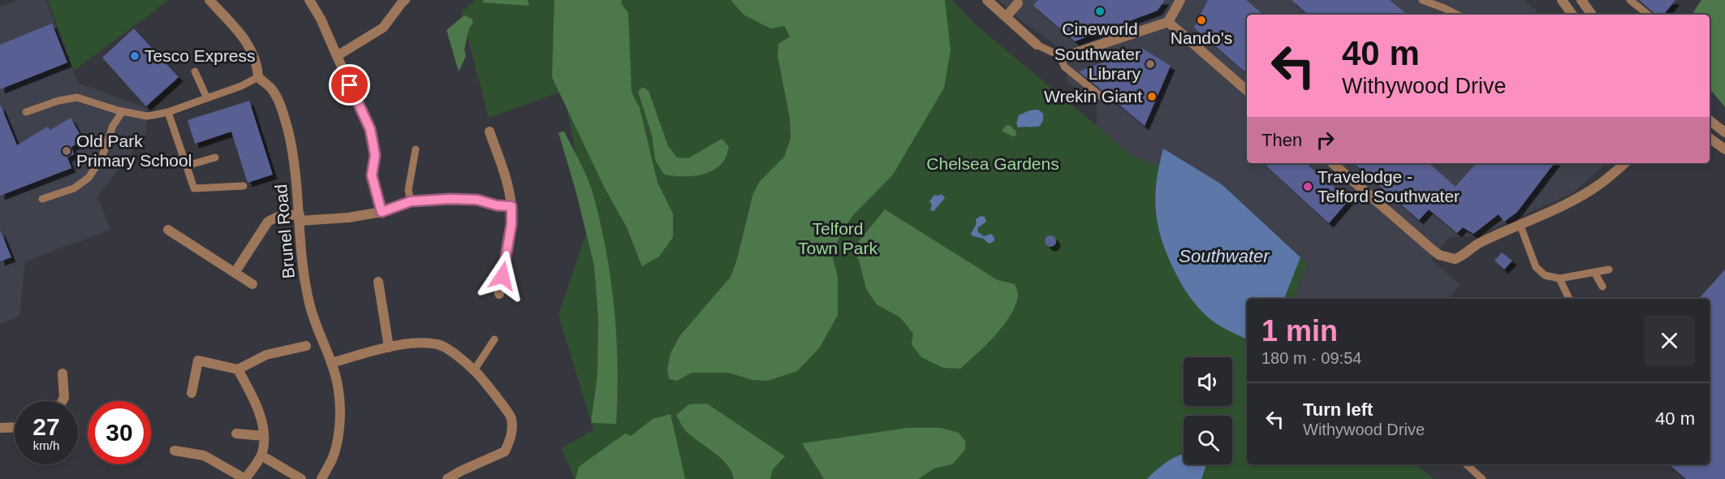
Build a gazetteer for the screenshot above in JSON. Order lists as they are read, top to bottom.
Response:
{
  "streets": {
    "street": ["Brunel Road"]
  },
  "water": ["Southwater"],
  "parks": ["Chelsea Gardens", "Telford Town Park"],
  "places": [
    "Cineworld",
    "Nando's",
    "Tesco Express",
    "Southwater Library",
    "Wrekin Giant",
    "Old Park Primary School",
    "Travelodge - Telford Southwater"
  ],
  "page": {
    "turn": ["40 m", "Withywood Drive"],
    "then": "Then",
    "heading": ["1 min", "180 m · 09:54"],
    "list": [
      {
        "name": "Turn left",
        "note": "Withywood Drive",
        "value": "40 m"
      }
    ],
    "speed": "27 km/h",
    "limit": "30"
  }
}
